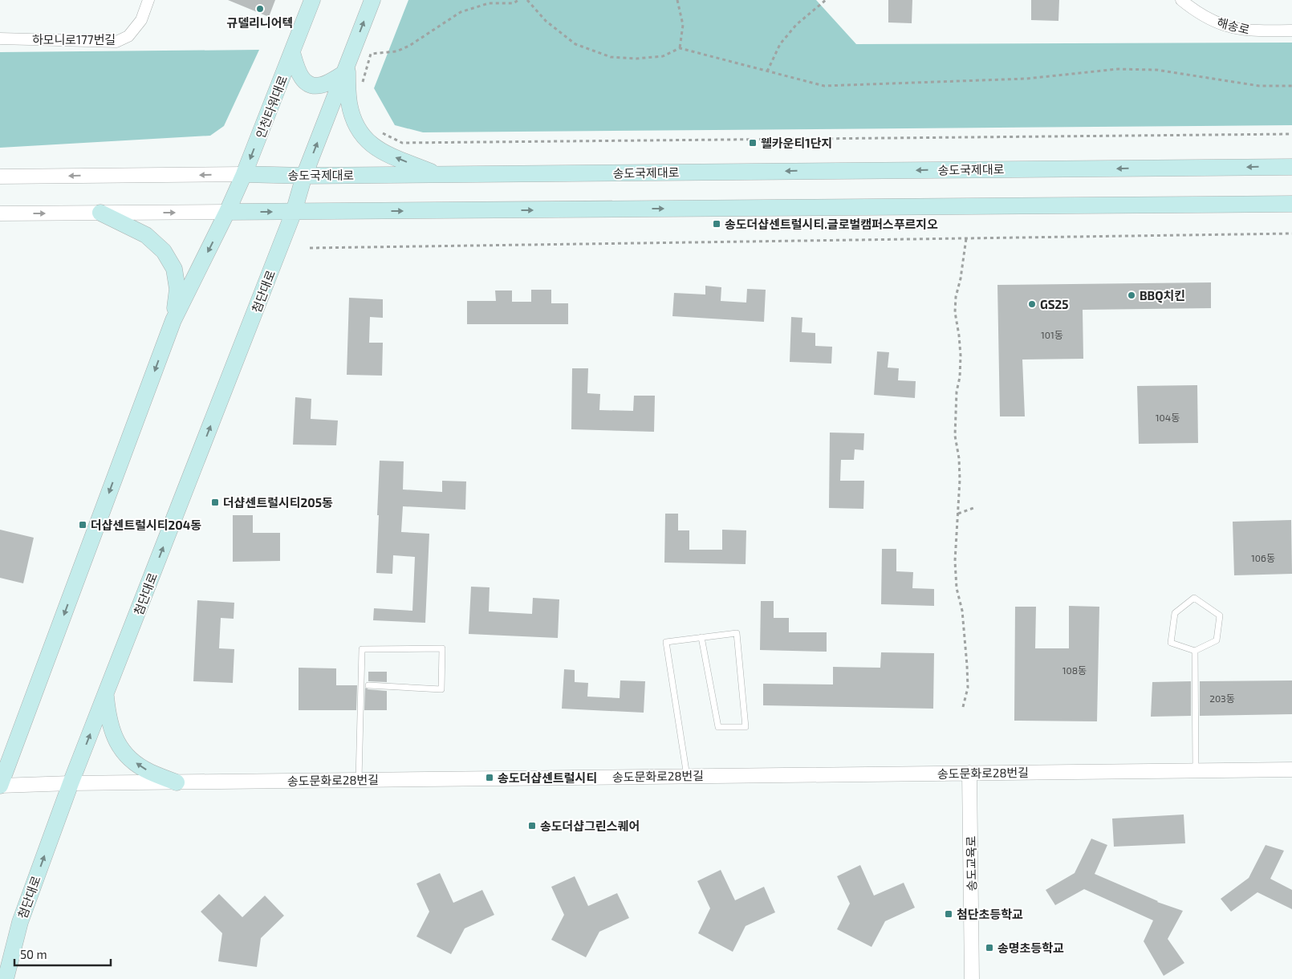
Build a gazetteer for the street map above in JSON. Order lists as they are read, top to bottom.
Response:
{
  "streets": {
    "main road": ["인천타워대로", "송도국제대로", "첨단대로"],
    "street": [
      "해송로",
      "하모니로177번길",
      "송도문화로28번길",
      "송도교육로"
    ]
  },
  "crossings": [
    ["인천타워대로", "송도국제대로"],
    ["첨단대로", "송도문화로28번길"],
    ["송도문화로28번길", "송도교육로"]
  ],
  "places": {
    "other": ["규델리니어텍", "BBQ치킨", "GS25"],
    "transit": [
      "웰카운티1단지",
      "송도더샵센트럴시티.글로벌캠퍼스푸르지오",
      "더샵센트럴시티205동",
      "더샵센트럴시티204동",
      "송도더샵센트럴시티",
      "송도더샵그린스퀘어",
      "첨단초등학교",
      "송명초등학교"
    ]
  },
  "house_numbers": [
    "101동",
    "104동",
    "106동",
    "108동",
    "203동"
  ],
  "scale_bar": "50 m"
}
